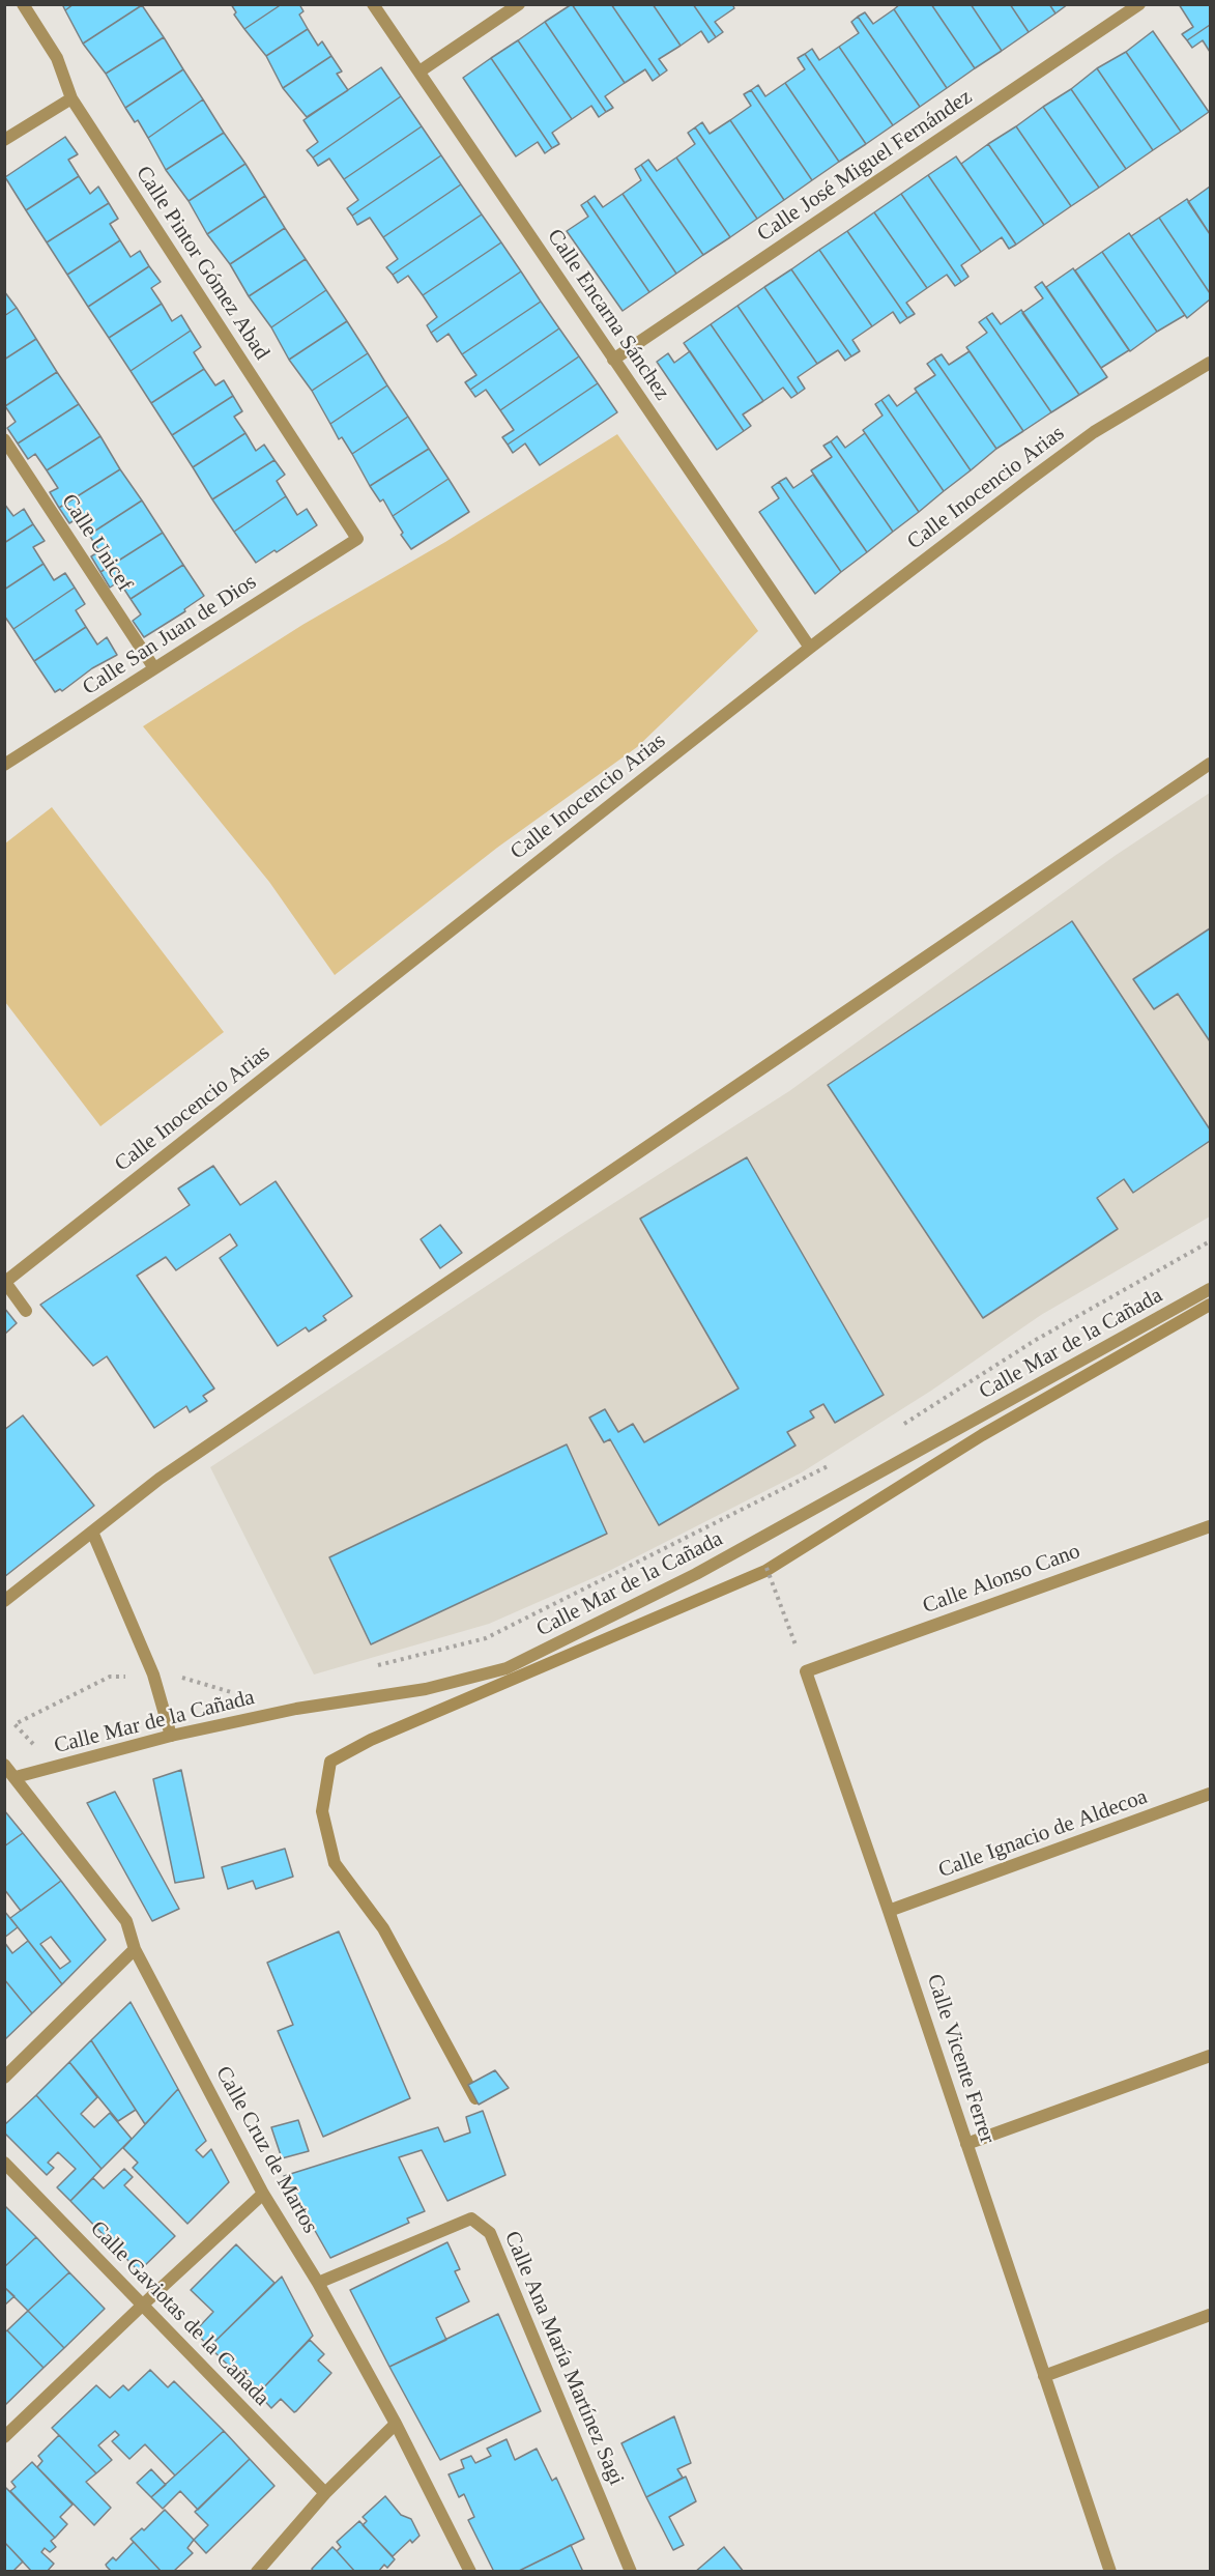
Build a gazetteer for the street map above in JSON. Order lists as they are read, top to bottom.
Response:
{
  "streets": {
    "street": [
      "Calle José Miguel Fernández",
      "Calle Pintor Gómez Abad",
      "Calle Encarna Sánchez",
      "Calle Inocencio Arias",
      "Calle Unicef",
      "Calle San Juan de Dios",
      "Calle Mar de la Cañada",
      "Calle Alonso Cano",
      "Calle Ignacio de Aldecoa",
      "Calle Vicente Ferrer",
      "Calle Cruz de Martos",
      "Calle Gaviotas de la Cañada",
      "Calle Ana María Martínez Sagi"
    ]
  },
  "crossings": [
    ["Calle José Miguel Fernández", "Calle Encarna Sánchez"],
    ["Calle Pintor Gómez Abad", "Calle San Juan de Dios"],
    ["Calle Encarna Sánchez", "Calle Inocencio Arias"],
    ["Calle Unicef", "Calle San Juan de Dios"],
    ["Calle Mar de la Cañada", "Calle Cruz de Martos"],
    ["Calle Alonso Cano", "Calle Vicente Ferrer"],
    ["Calle Ignacio de Aldecoa", "Calle Vicente Ferrer"],
    ["Calle Cruz de Martos", "Calle Ana María Martínez Sagi"]
  ]
}
